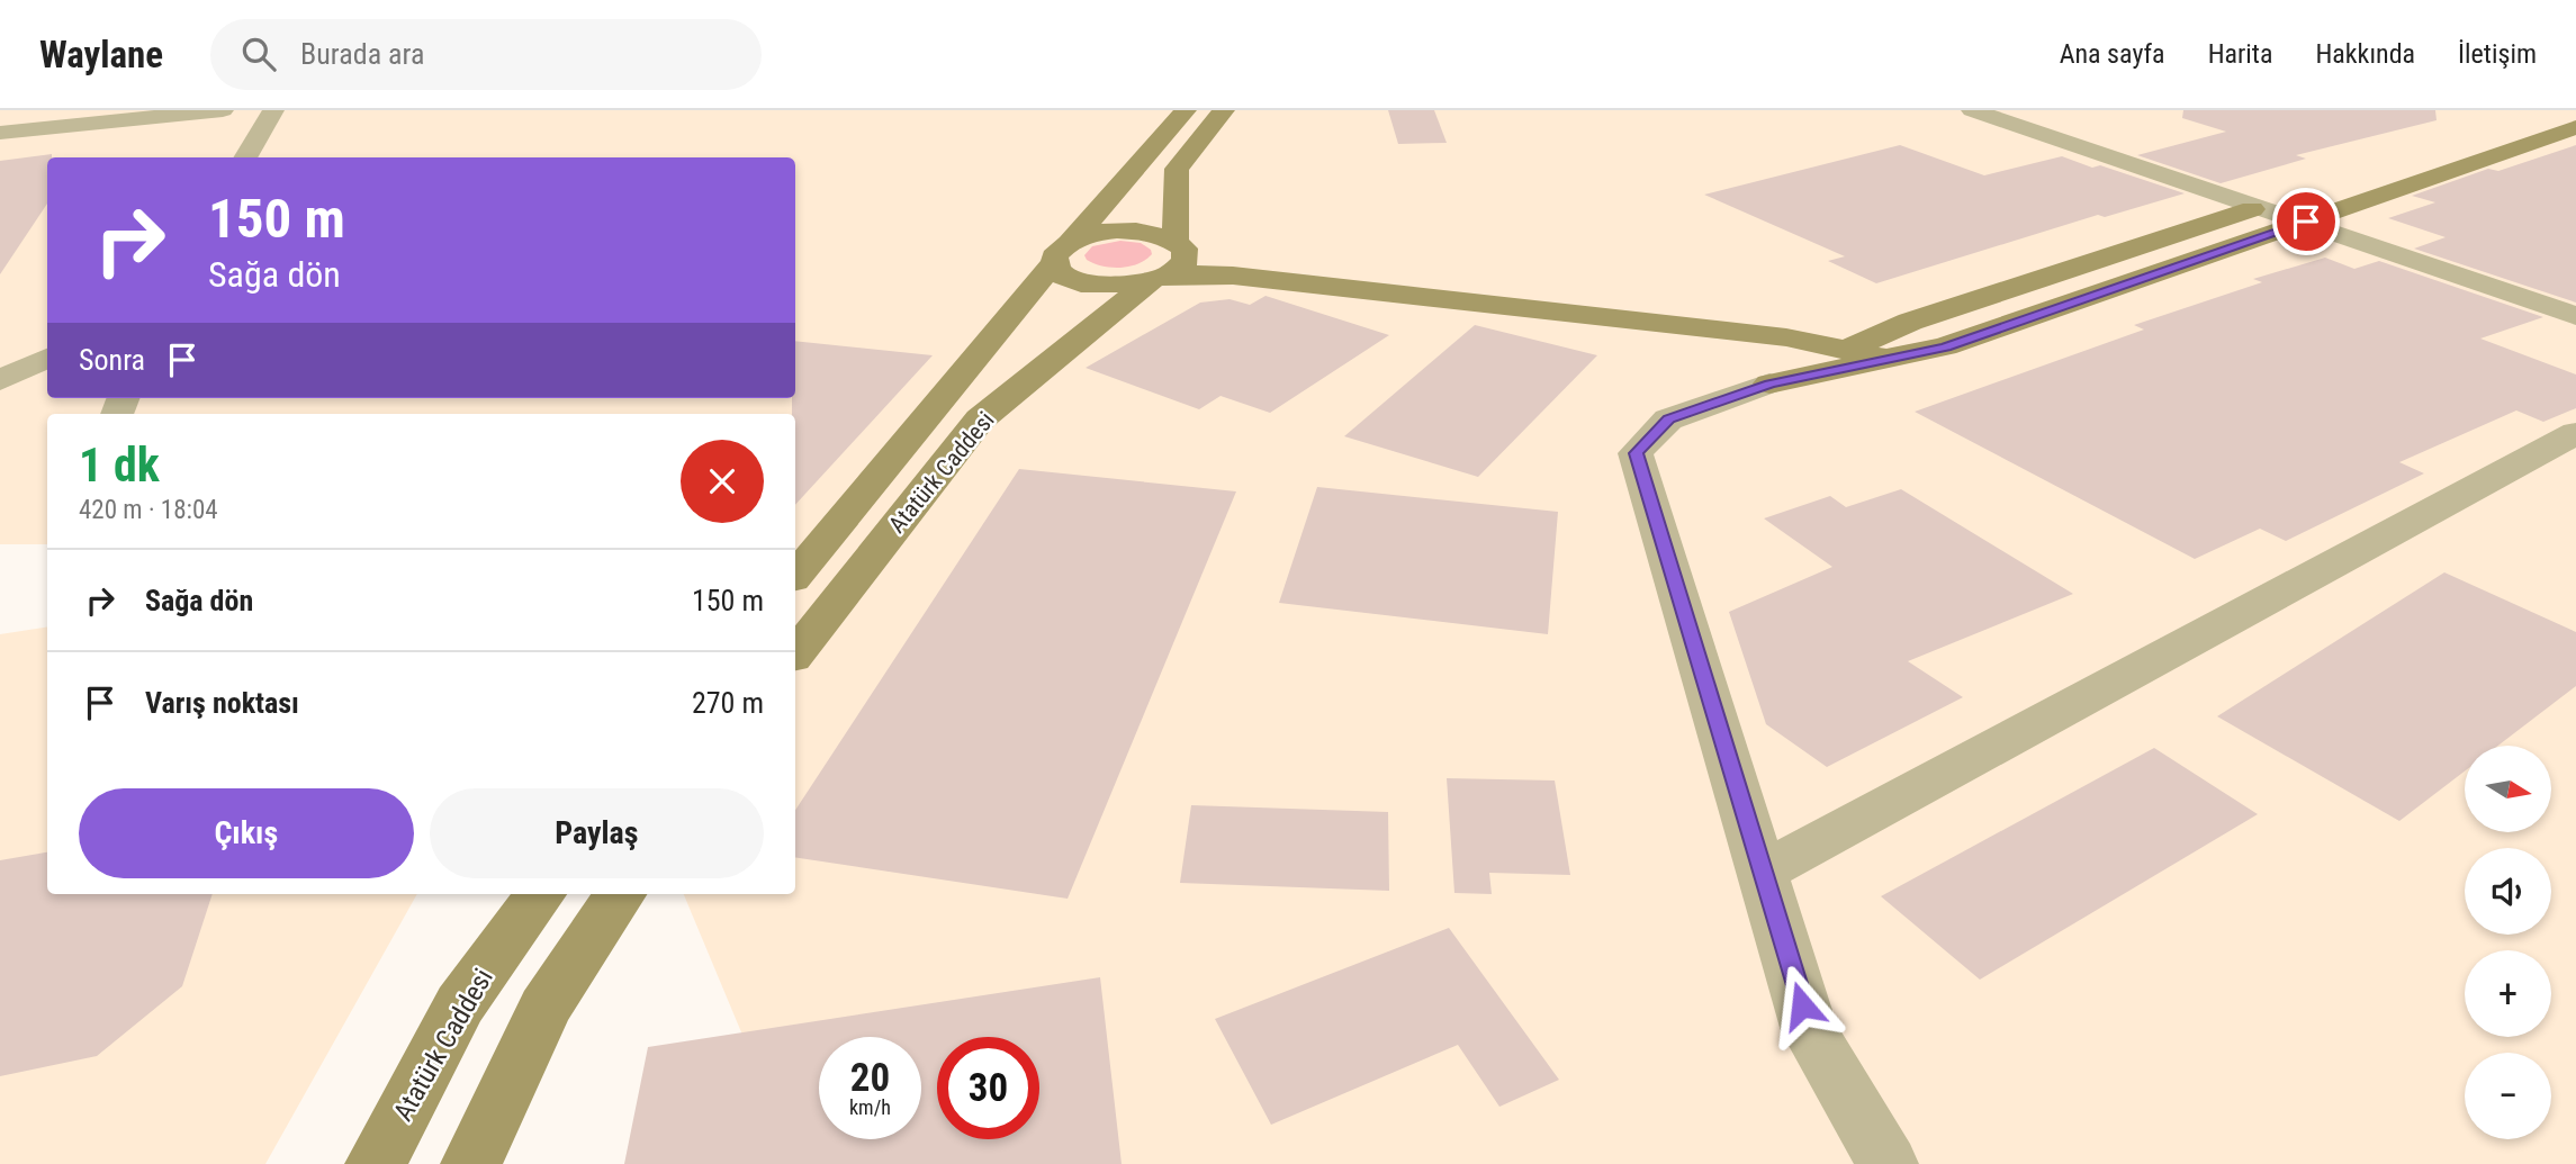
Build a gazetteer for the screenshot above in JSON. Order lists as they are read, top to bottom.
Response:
{
  "streets": {
    "street": ["Atatürk Caddesi"]
  },
  "north": "right",
  "page": {
    "header": "Waylane",
    "search": "Burada ara",
    "nav": [
      "Ana sayfa",
      "Harita",
      "Hakkında",
      "İletişim"
    ],
    "turn": ["150 m", "Sağa dön"],
    "then": "Sonra",
    "heading": ["1 dk", "420 m · 18:04"],
    "list": [
      {
        "name": "Sağa dön",
        "value": "150 m"
      },
      {
        "name": "Varış noktası",
        "value": "270 m"
      }
    ],
    "map_buttons": ["+", "−"],
    "buttons": ["Çıkış", "Paylaş"],
    "speed": "20 km/h",
    "limit": "30"
  }
}
